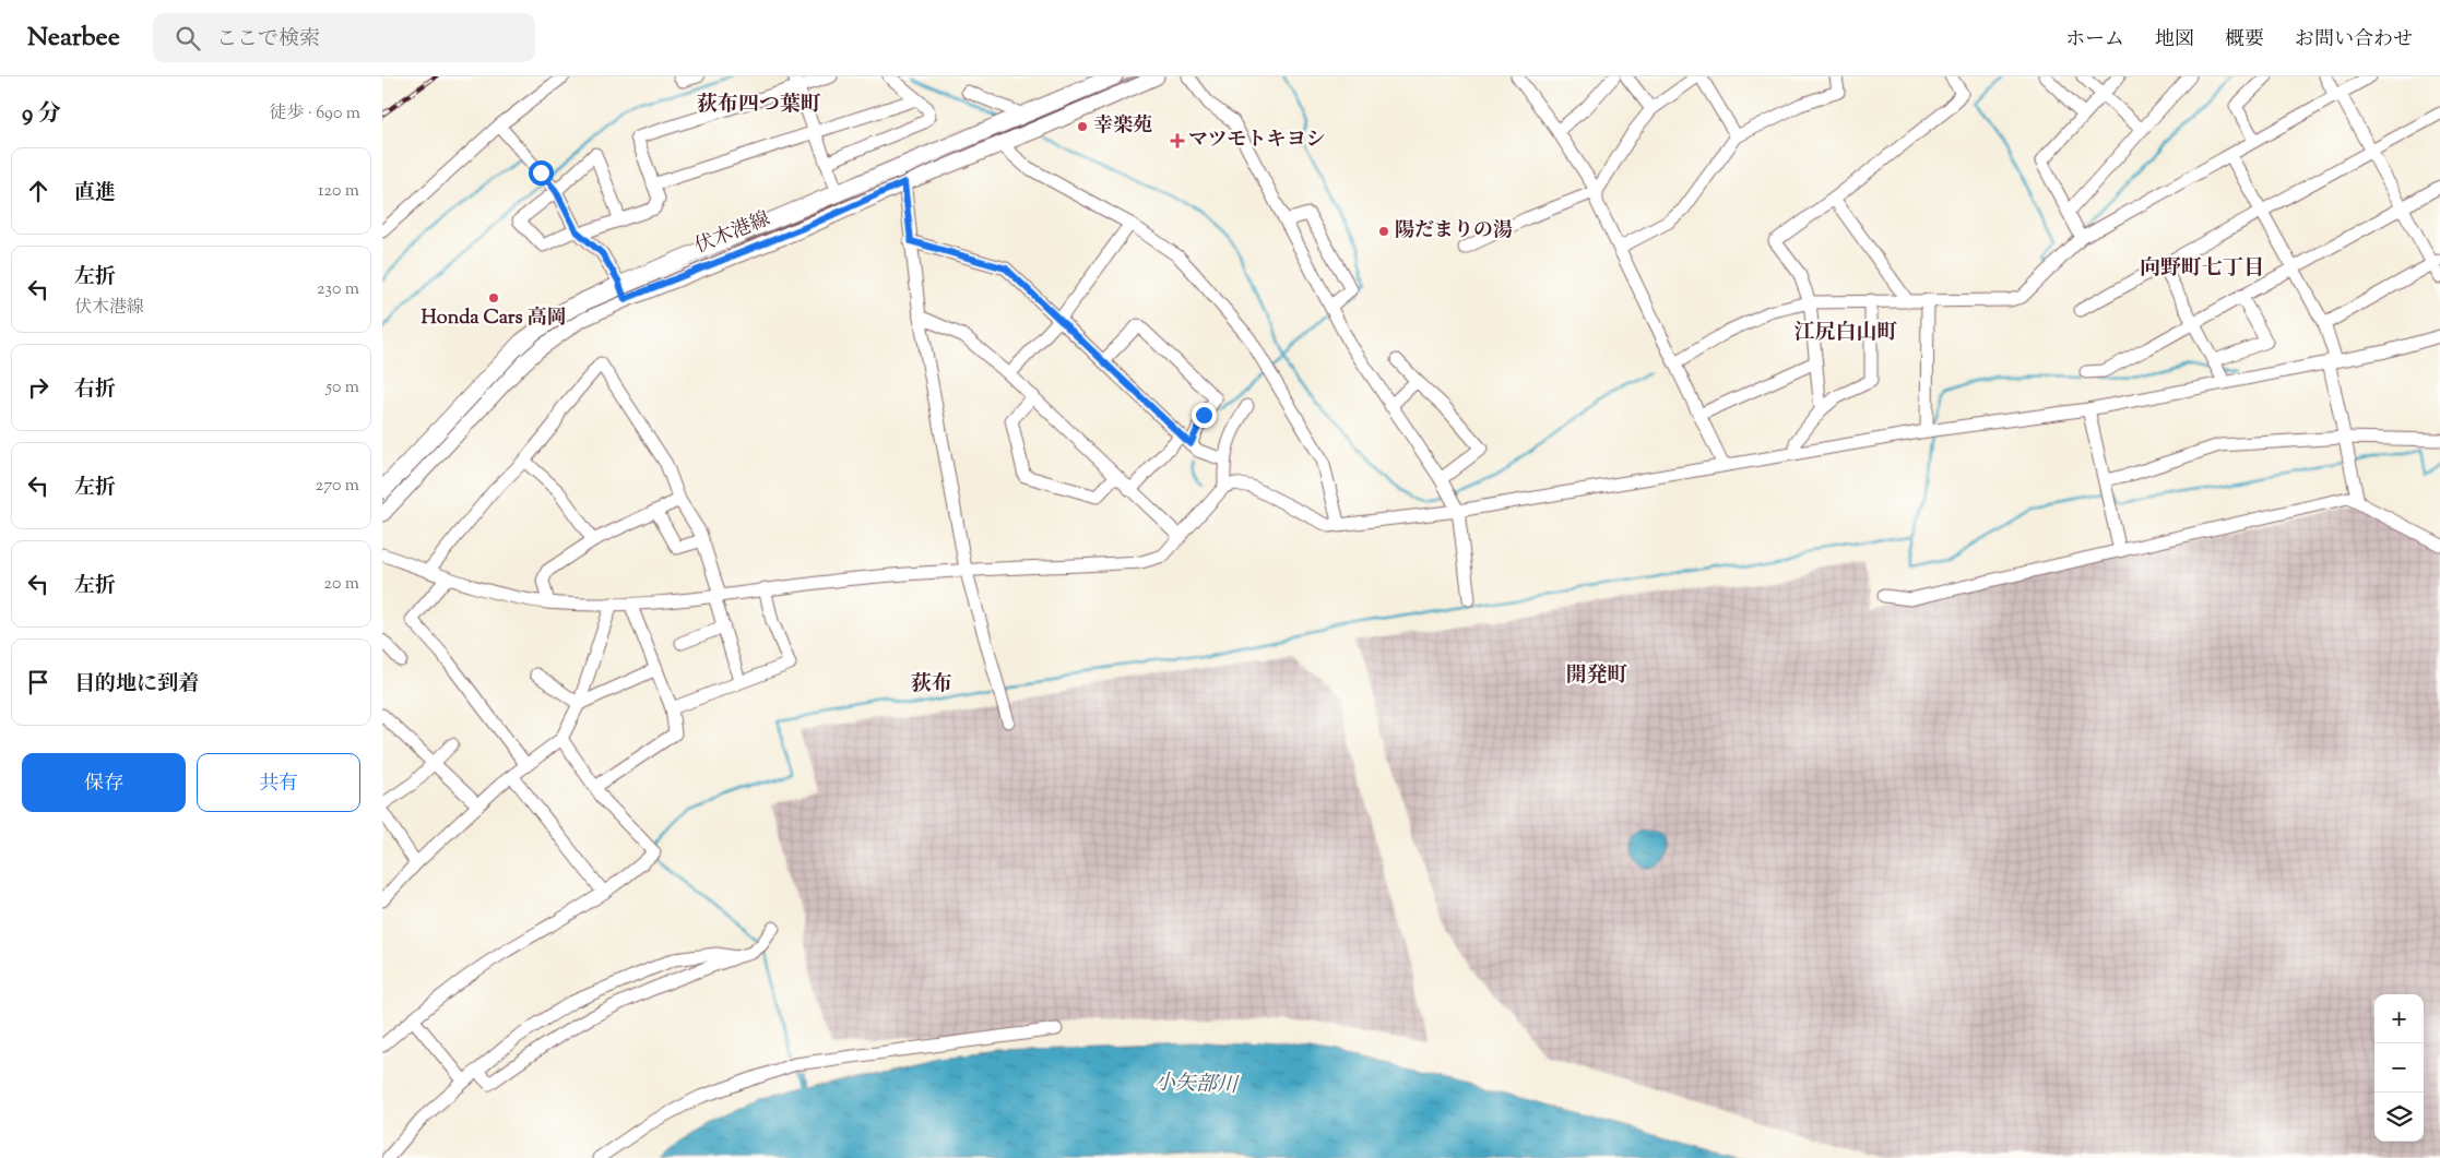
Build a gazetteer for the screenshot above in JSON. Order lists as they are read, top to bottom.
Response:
{
  "streets": {
    "main road": ["伏木港線"]
  },
  "districts": [
    "荻布四つ葉町",
    "向野町七丁目",
    "江尻白山町",
    "開発町",
    "荻布"
  ],
  "water": ["小矢部川"],
  "places": {
    "other": ["幸楽苑", "陽だまりの湯", "Honda Cars 高岡"],
    "health": ["マツモトキヨシ"]
  },
  "page": {
    "header": "Nearbee",
    "search": "ここで検索",
    "nav": [
      "ホーム",
      "地図",
      "概要",
      "お問い合わせ"
    ],
    "heading": ["9 分", "徒歩 · 690 m"],
    "list": [
      ["直進", "120 m"],
      ["左折", "伏木港線", "230 m"],
      ["右折", "50 m"],
      ["左折", "270 m"],
      ["左折", "20 m"],
      "目的地に到着"
    ],
    "buttons": ["保存", "共有"],
    "map_buttons": ["+", "−"]
  }
}
